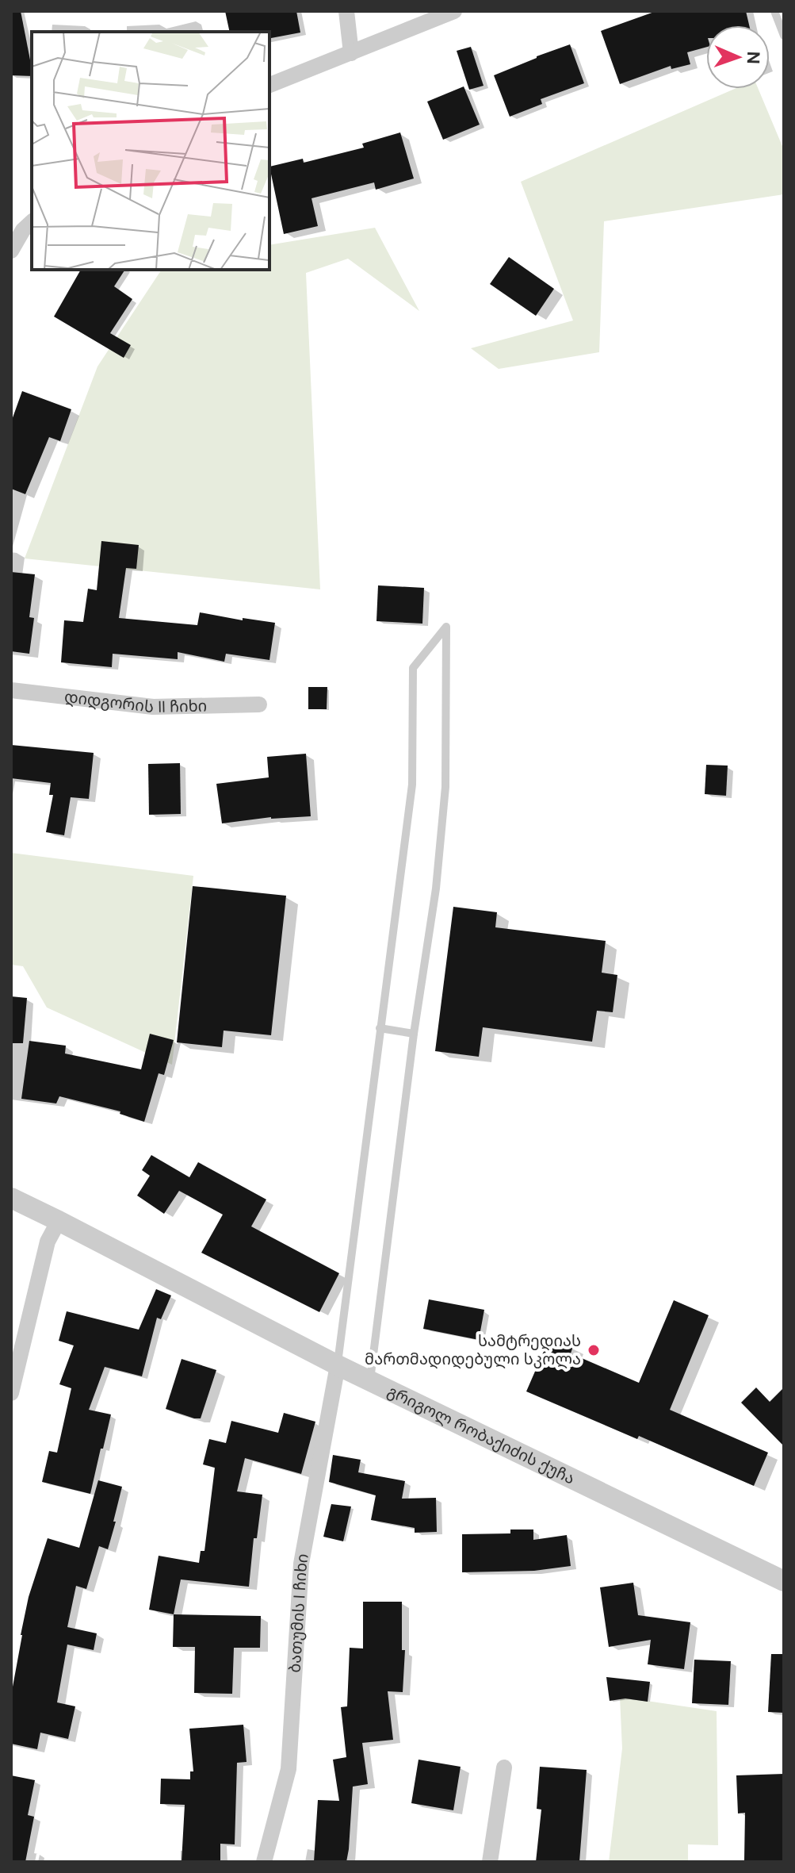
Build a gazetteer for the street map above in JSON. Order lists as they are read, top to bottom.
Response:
{
  "streets": {
    "street": ["დიდგორის II ჩიხი", "გრიგოლ რობაქიძის ქუჩა", "ბათუმის I ჩიხი"]
  },
  "crossings": [
    ["გრიგოლ რობაქიძის ქუჩა", "ბათუმის I ჩიხი"]
  ],
  "places": ["სამტრედიას მართმადიდებული სკოლა"],
  "north": "right"
}
